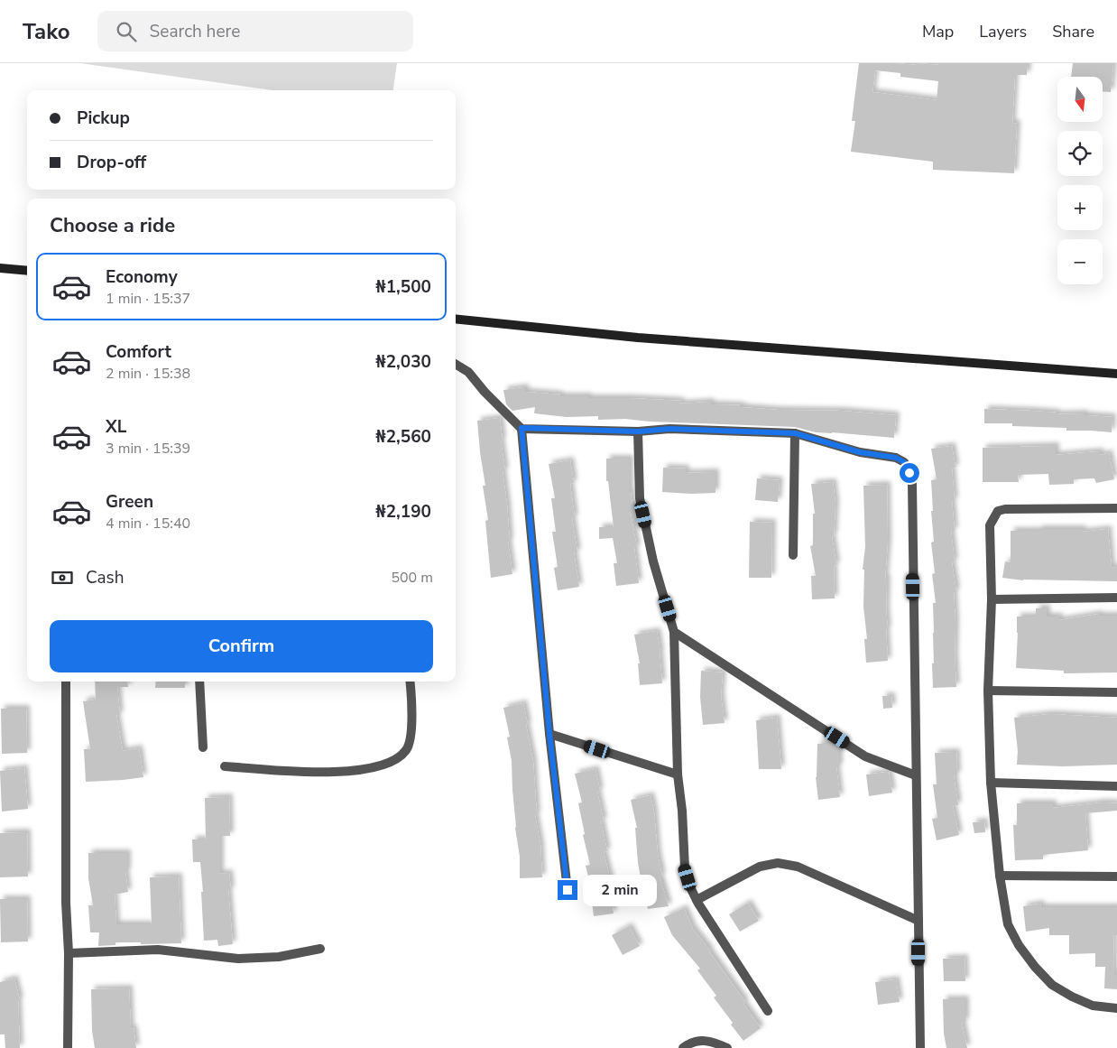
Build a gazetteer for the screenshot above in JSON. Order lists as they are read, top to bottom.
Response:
{
  "north": "bottom",
  "page": {
    "header": "Tako",
    "search": "Search here",
    "nav": ["Map", "Layers", "Share"],
    "map_buttons": ["+", "−"],
    "banner": ["Pickup", "Drop-off"],
    "heading": "Choose a ride",
    "list": [
      {
        "name": "Economy",
        "note": "1 min · 15:37",
        "value": "₦1,500"
      },
      {
        "name": "Comfort",
        "note": "2 min · 15:38",
        "value": "₦2,030"
      },
      {
        "name": "XL",
        "note": "3 min · 15:39",
        "value": "₦2,560"
      },
      {
        "name": "Green",
        "note": "4 min · 15:40",
        "value": "₦2,190"
      }
    ],
    "pay": ["Cash", "500 m"],
    "buttons": "Confirm",
    "bubble": "2 min"
  }
}
